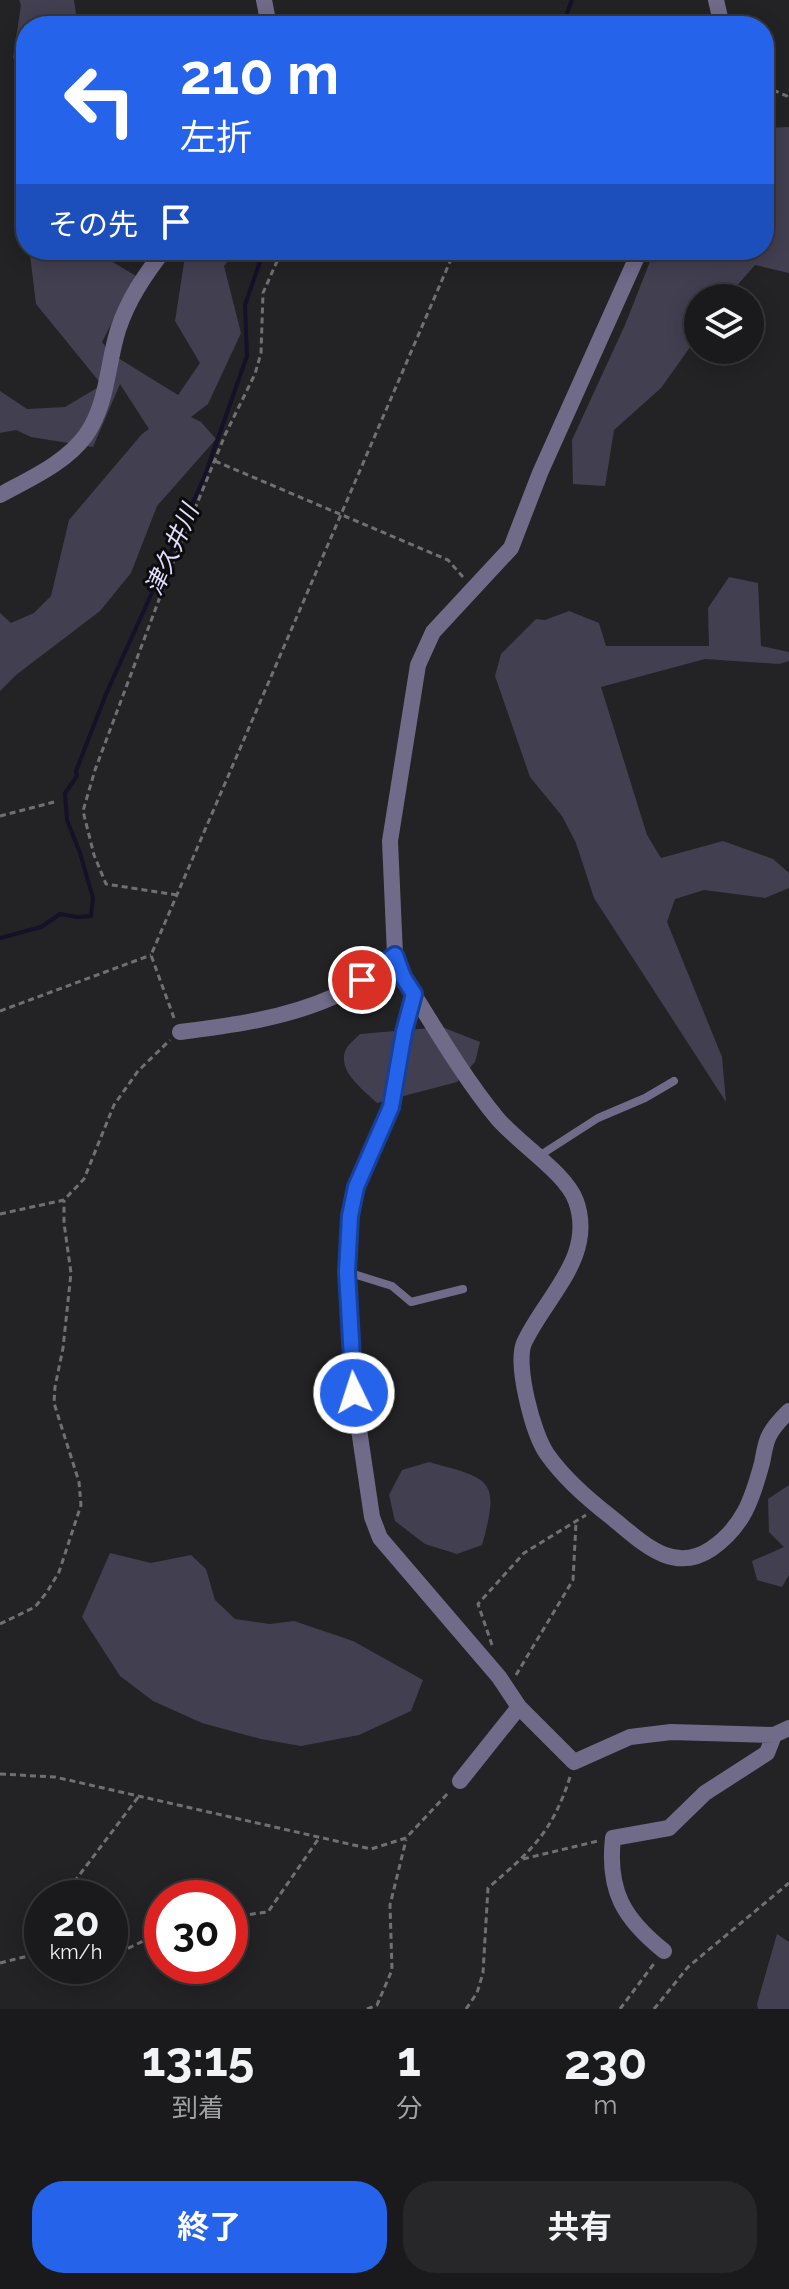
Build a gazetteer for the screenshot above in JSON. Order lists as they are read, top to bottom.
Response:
{
  "water": ["津久井川"],
  "page": {
    "turn": ["210 m", "左折"],
    "then": "その先",
    "speed": "20 km/h",
    "limit": "30",
    "eta": [
      "13:15",
      "到着",
      "1",
      "分",
      "230",
      "m"
    ],
    "buttons": ["終了", "共有"]
  }
}
